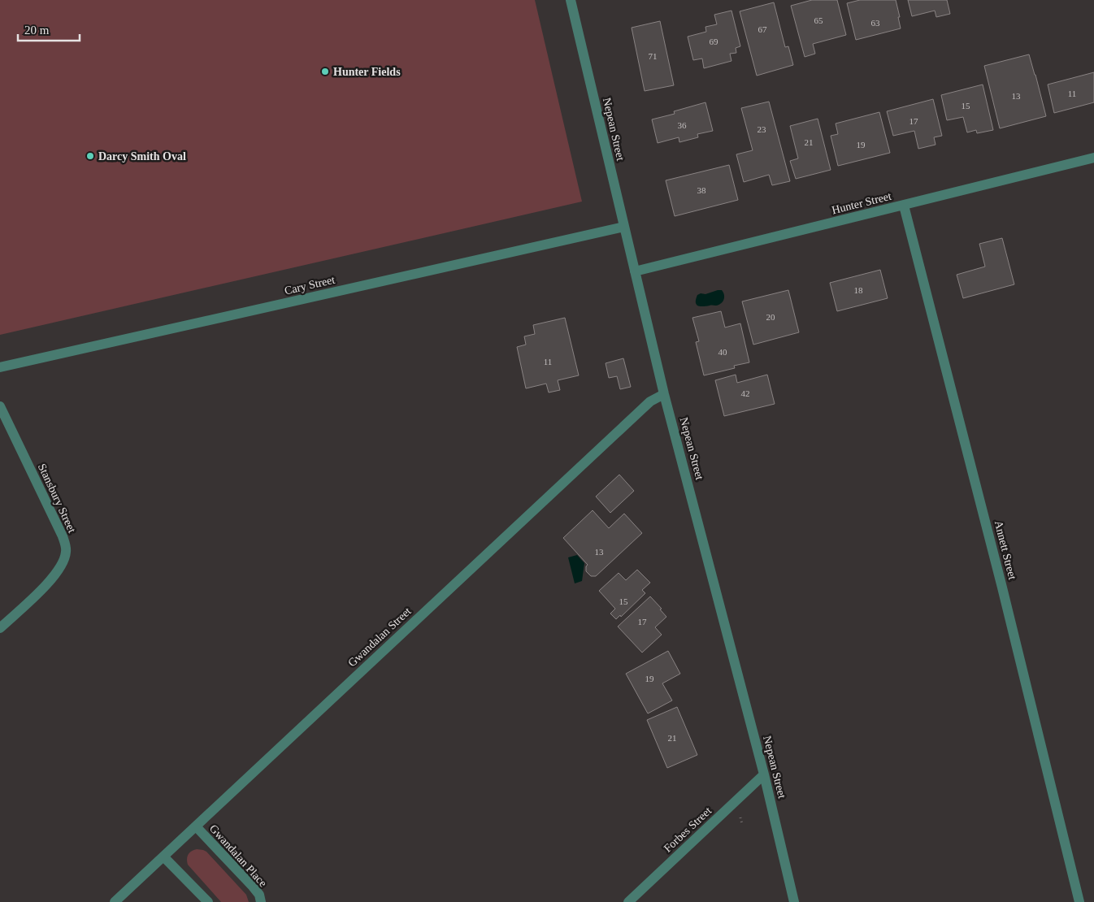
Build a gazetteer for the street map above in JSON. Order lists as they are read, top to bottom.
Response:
{
  "streets": {
    "street": [
      "Nepean Street",
      "Hunter Street",
      "Cary Street",
      "Stansbury Street",
      "Annett Street",
      "Gwandalan Street",
      "Forbes Street",
      "Gwandalan Place"
    ]
  },
  "crossings": [
    ["Nepean Street", "Hunter Street"],
    ["Nepean Street", "Cary Street"],
    ["Nepean Street", "Gwandalan Street"],
    ["Nepean Street", "Forbes Street"],
    ["Hunter Street", "Annett Street"],
    ["Gwandalan Street", "Gwandalan Place"]
  ],
  "places": ["Hunter Fields", "Darcy Smith Oval"],
  "house_numbers": [
    "65",
    "63",
    "67",
    "69",
    "71",
    "11",
    "13",
    "15",
    "17",
    "36",
    "23",
    "21",
    "19",
    "38",
    "18",
    "20",
    "40",
    "11",
    "42",
    "13",
    "15",
    "17",
    "19",
    "21"
  ],
  "scale_bar": "20 m"
}
